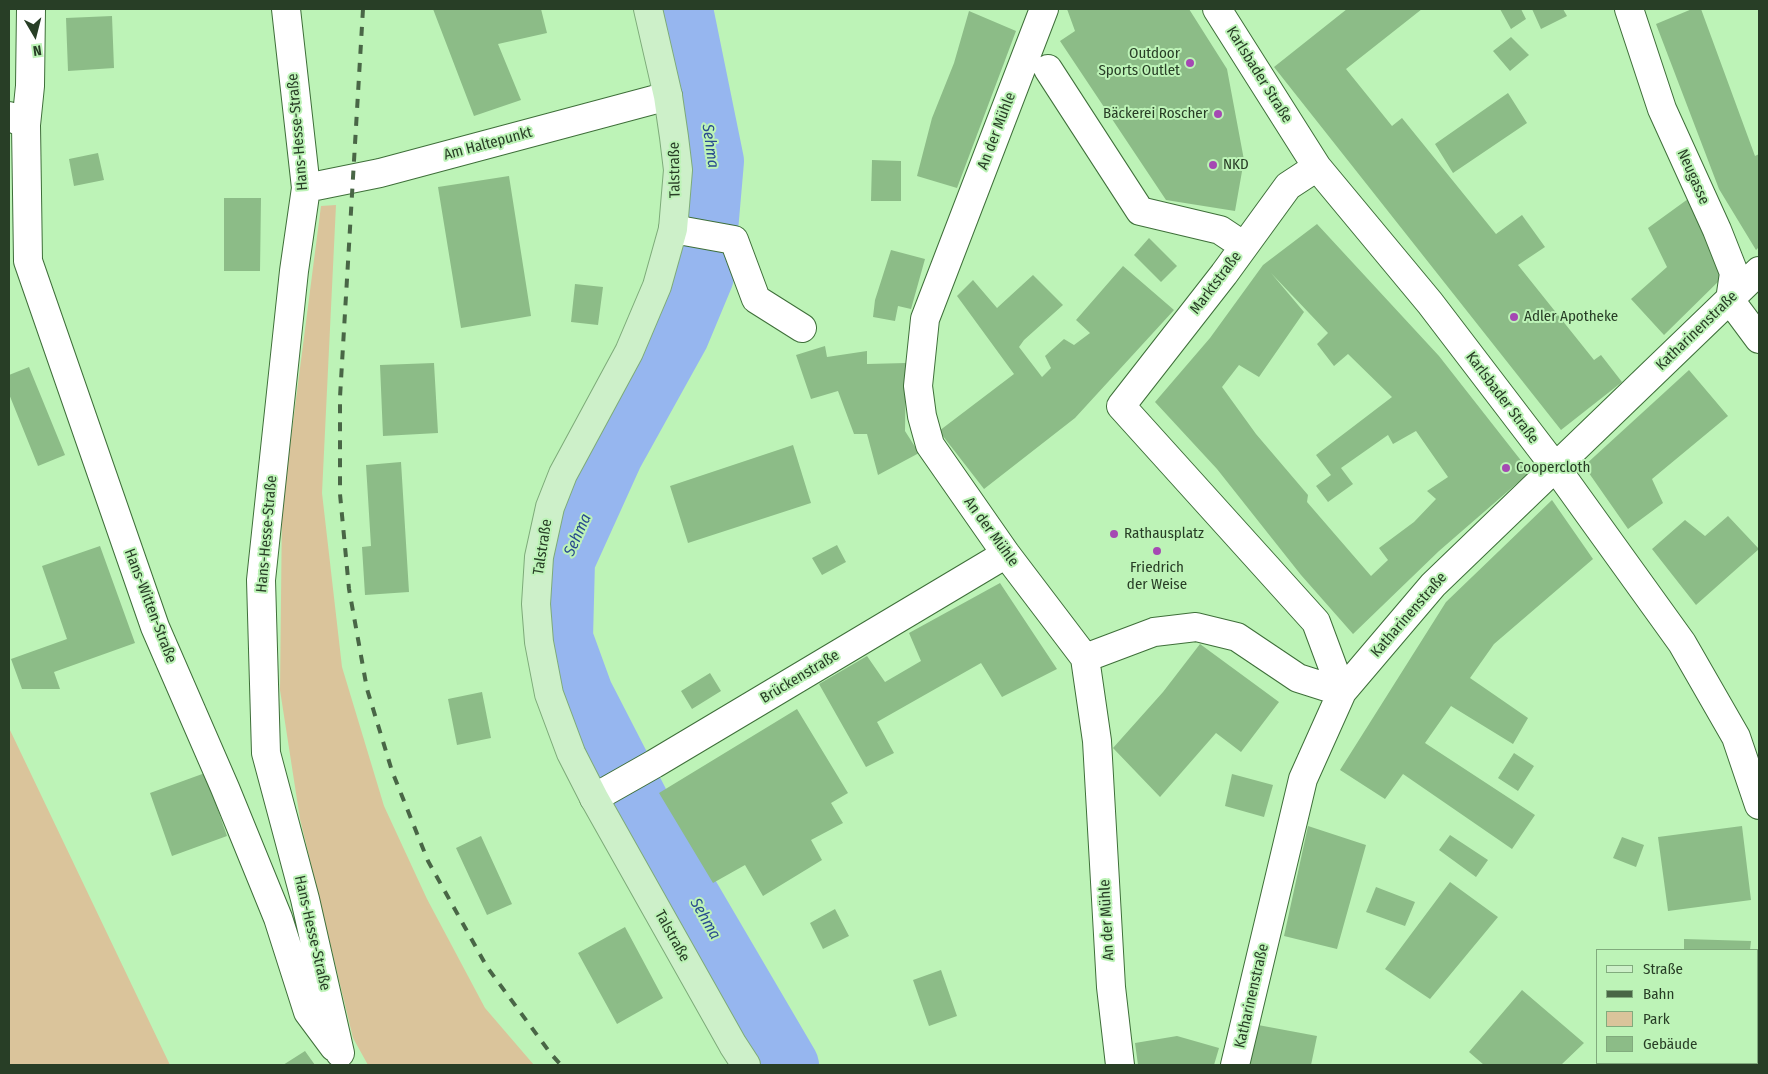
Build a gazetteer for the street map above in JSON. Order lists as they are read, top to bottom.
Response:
{
  "streets": {
    "main road": ["Talstraße"],
    "street": [
      "Karlsbader Straße",
      "An der Mühle",
      "Hans-Hesse-Straße",
      "Am Haltepunkt",
      "Neugasse",
      "Marktstraße",
      "Katharinenstraße",
      "Hans-Witten-Straße",
      "Brückenstraße"
    ]
  },
  "crossings": [
    ["Karlsbader Straße", "Marktstraße"],
    ["Karlsbader Straße", "Katharinenstraße"],
    ["An der Mühle", "Brückenstraße"],
    ["Hans-Hesse-Straße", "Am Haltepunkt"],
    ["Hans-Hesse-Straße", "Hans-Witten-Straße"],
    ["Am Haltepunkt", "Talstraße"],
    ["Talstraße", "Brückenstraße"],
    ["Neugasse", "Katharinenstraße"],
    ["Marktstraße", "Katharinenstraße"]
  ],
  "water": ["Sehma"],
  "places": [
    "Outdoor Sports Outlet",
    "Bäckerei Roscher",
    "NKD",
    "Adler Apotheke",
    "Coopercloth",
    "Rathausplatz",
    "Friedrich der Weise"
  ],
  "legend": [
    "Straße",
    "Bahn",
    "Park",
    "Gebäude"
  ],
  "north": "bottom"
}
